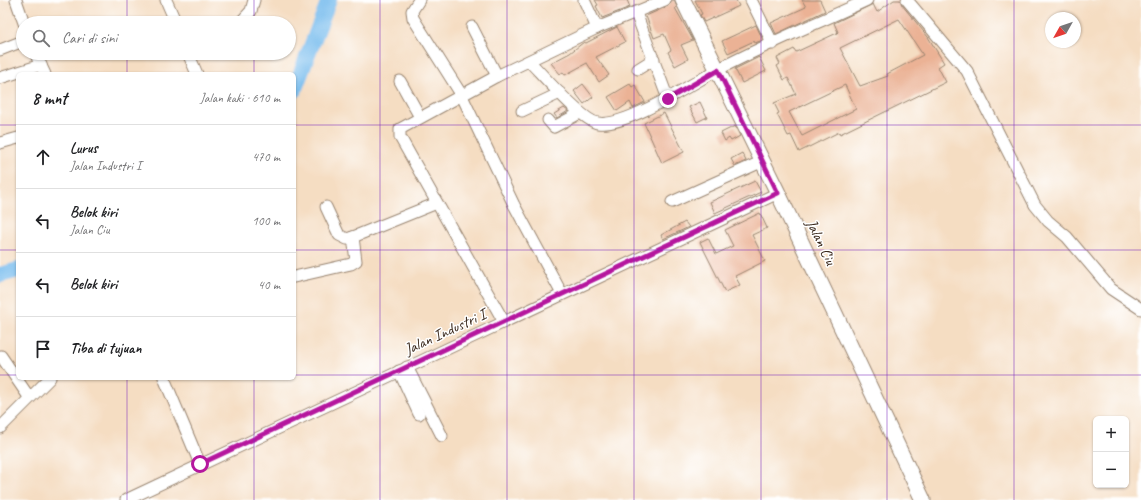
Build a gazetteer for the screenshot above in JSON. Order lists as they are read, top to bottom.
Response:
{
  "streets": {
    "street": ["Jalan Ciu", "Jalan Industri I"]
  },
  "crossings": [
    ["Jalan Ciu", "Jalan Industri I"]
  ],
  "north": "bottom left",
  "page": {
    "search": "Cari di sini",
    "heading": ["8 mnt", "Jalan kaki · 610 m"],
    "list": [
      ["Lurus", "Jalan Industri I", "470 m"],
      ["Belok kiri", "Jalan Ciu", "100 m"],
      ["Belok kiri", "40 m"],
      "Tiba di tujuan"
    ],
    "map_buttons": ["+", "−"]
  }
}
